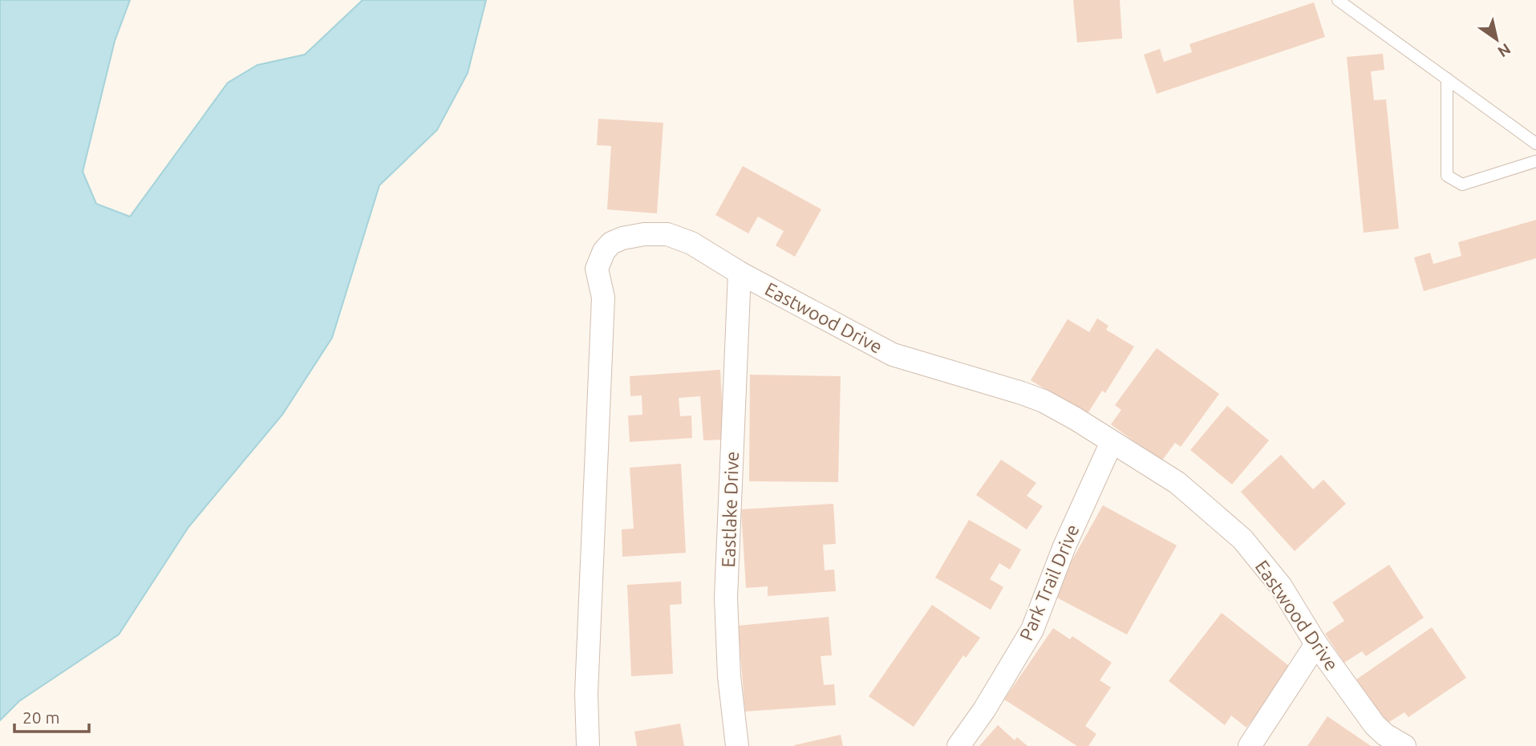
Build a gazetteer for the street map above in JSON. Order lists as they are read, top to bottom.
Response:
{
  "streets": {
    "street": ["Eastwood Drive", "Eastlake Drive", "Park Trail Drive"]
  },
  "crossings": [
    ["Eastwood Drive", "Eastlake Drive"],
    ["Eastwood Drive", "Park Trail Drive"]
  ],
  "scale_bar": "20 m",
  "north": "bottom right"
}
